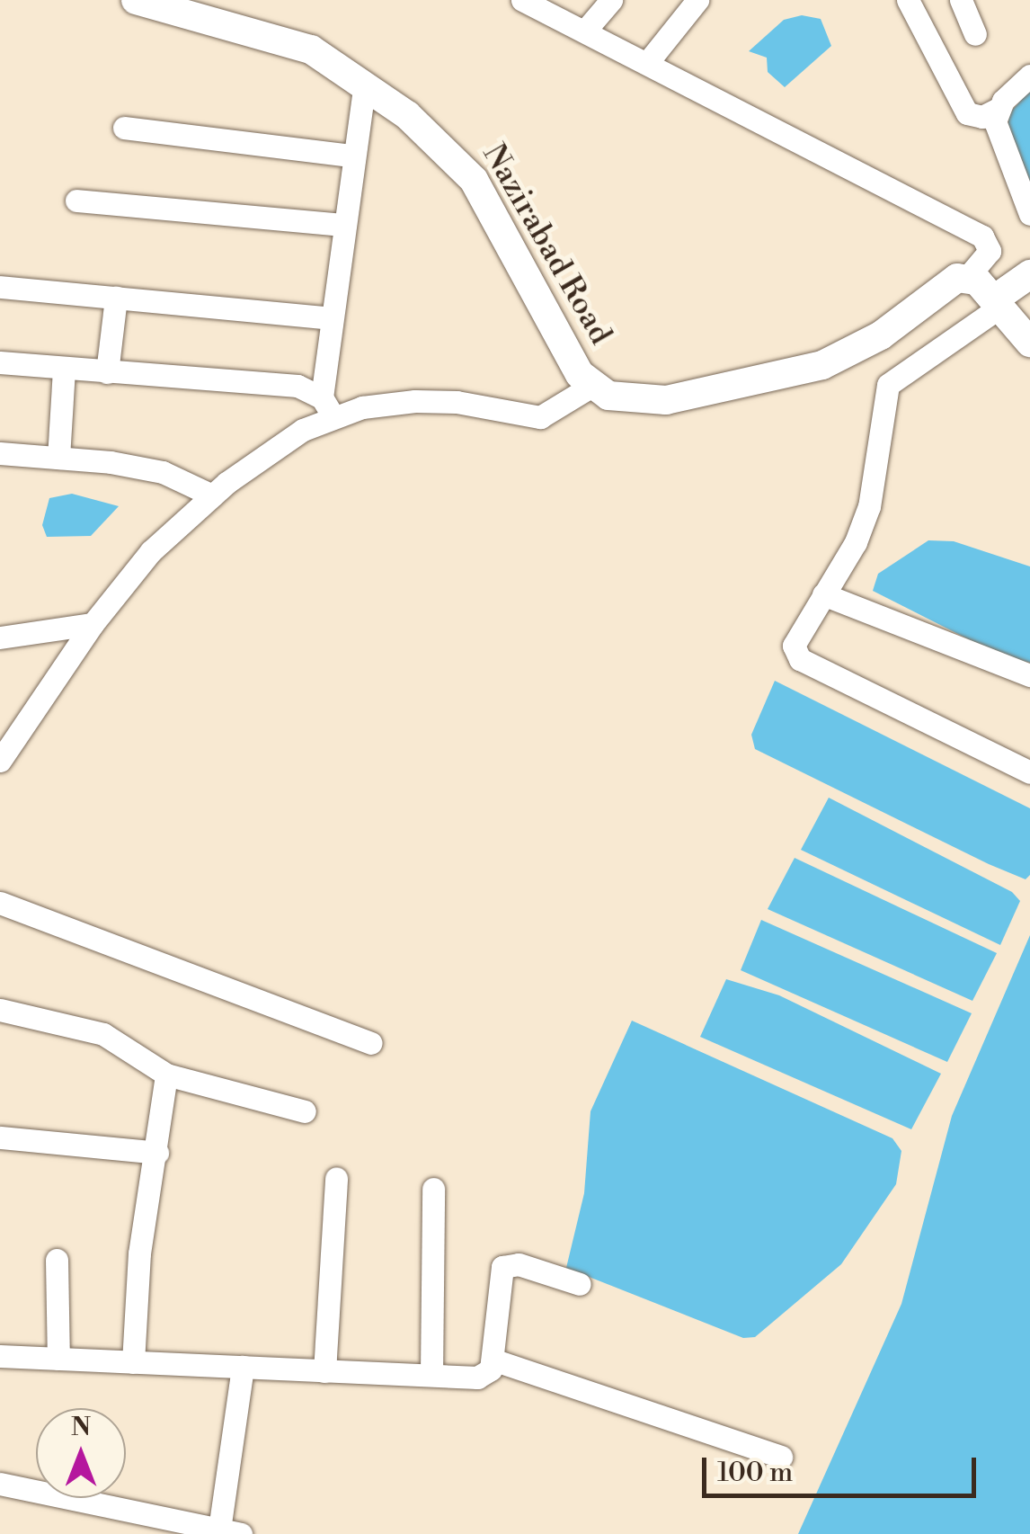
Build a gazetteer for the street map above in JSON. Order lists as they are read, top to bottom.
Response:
{
  "streets": {
    "main road": ["Nazirabad Road"]
  },
  "scale_bar": "100 m",
  "north": "top"
}
